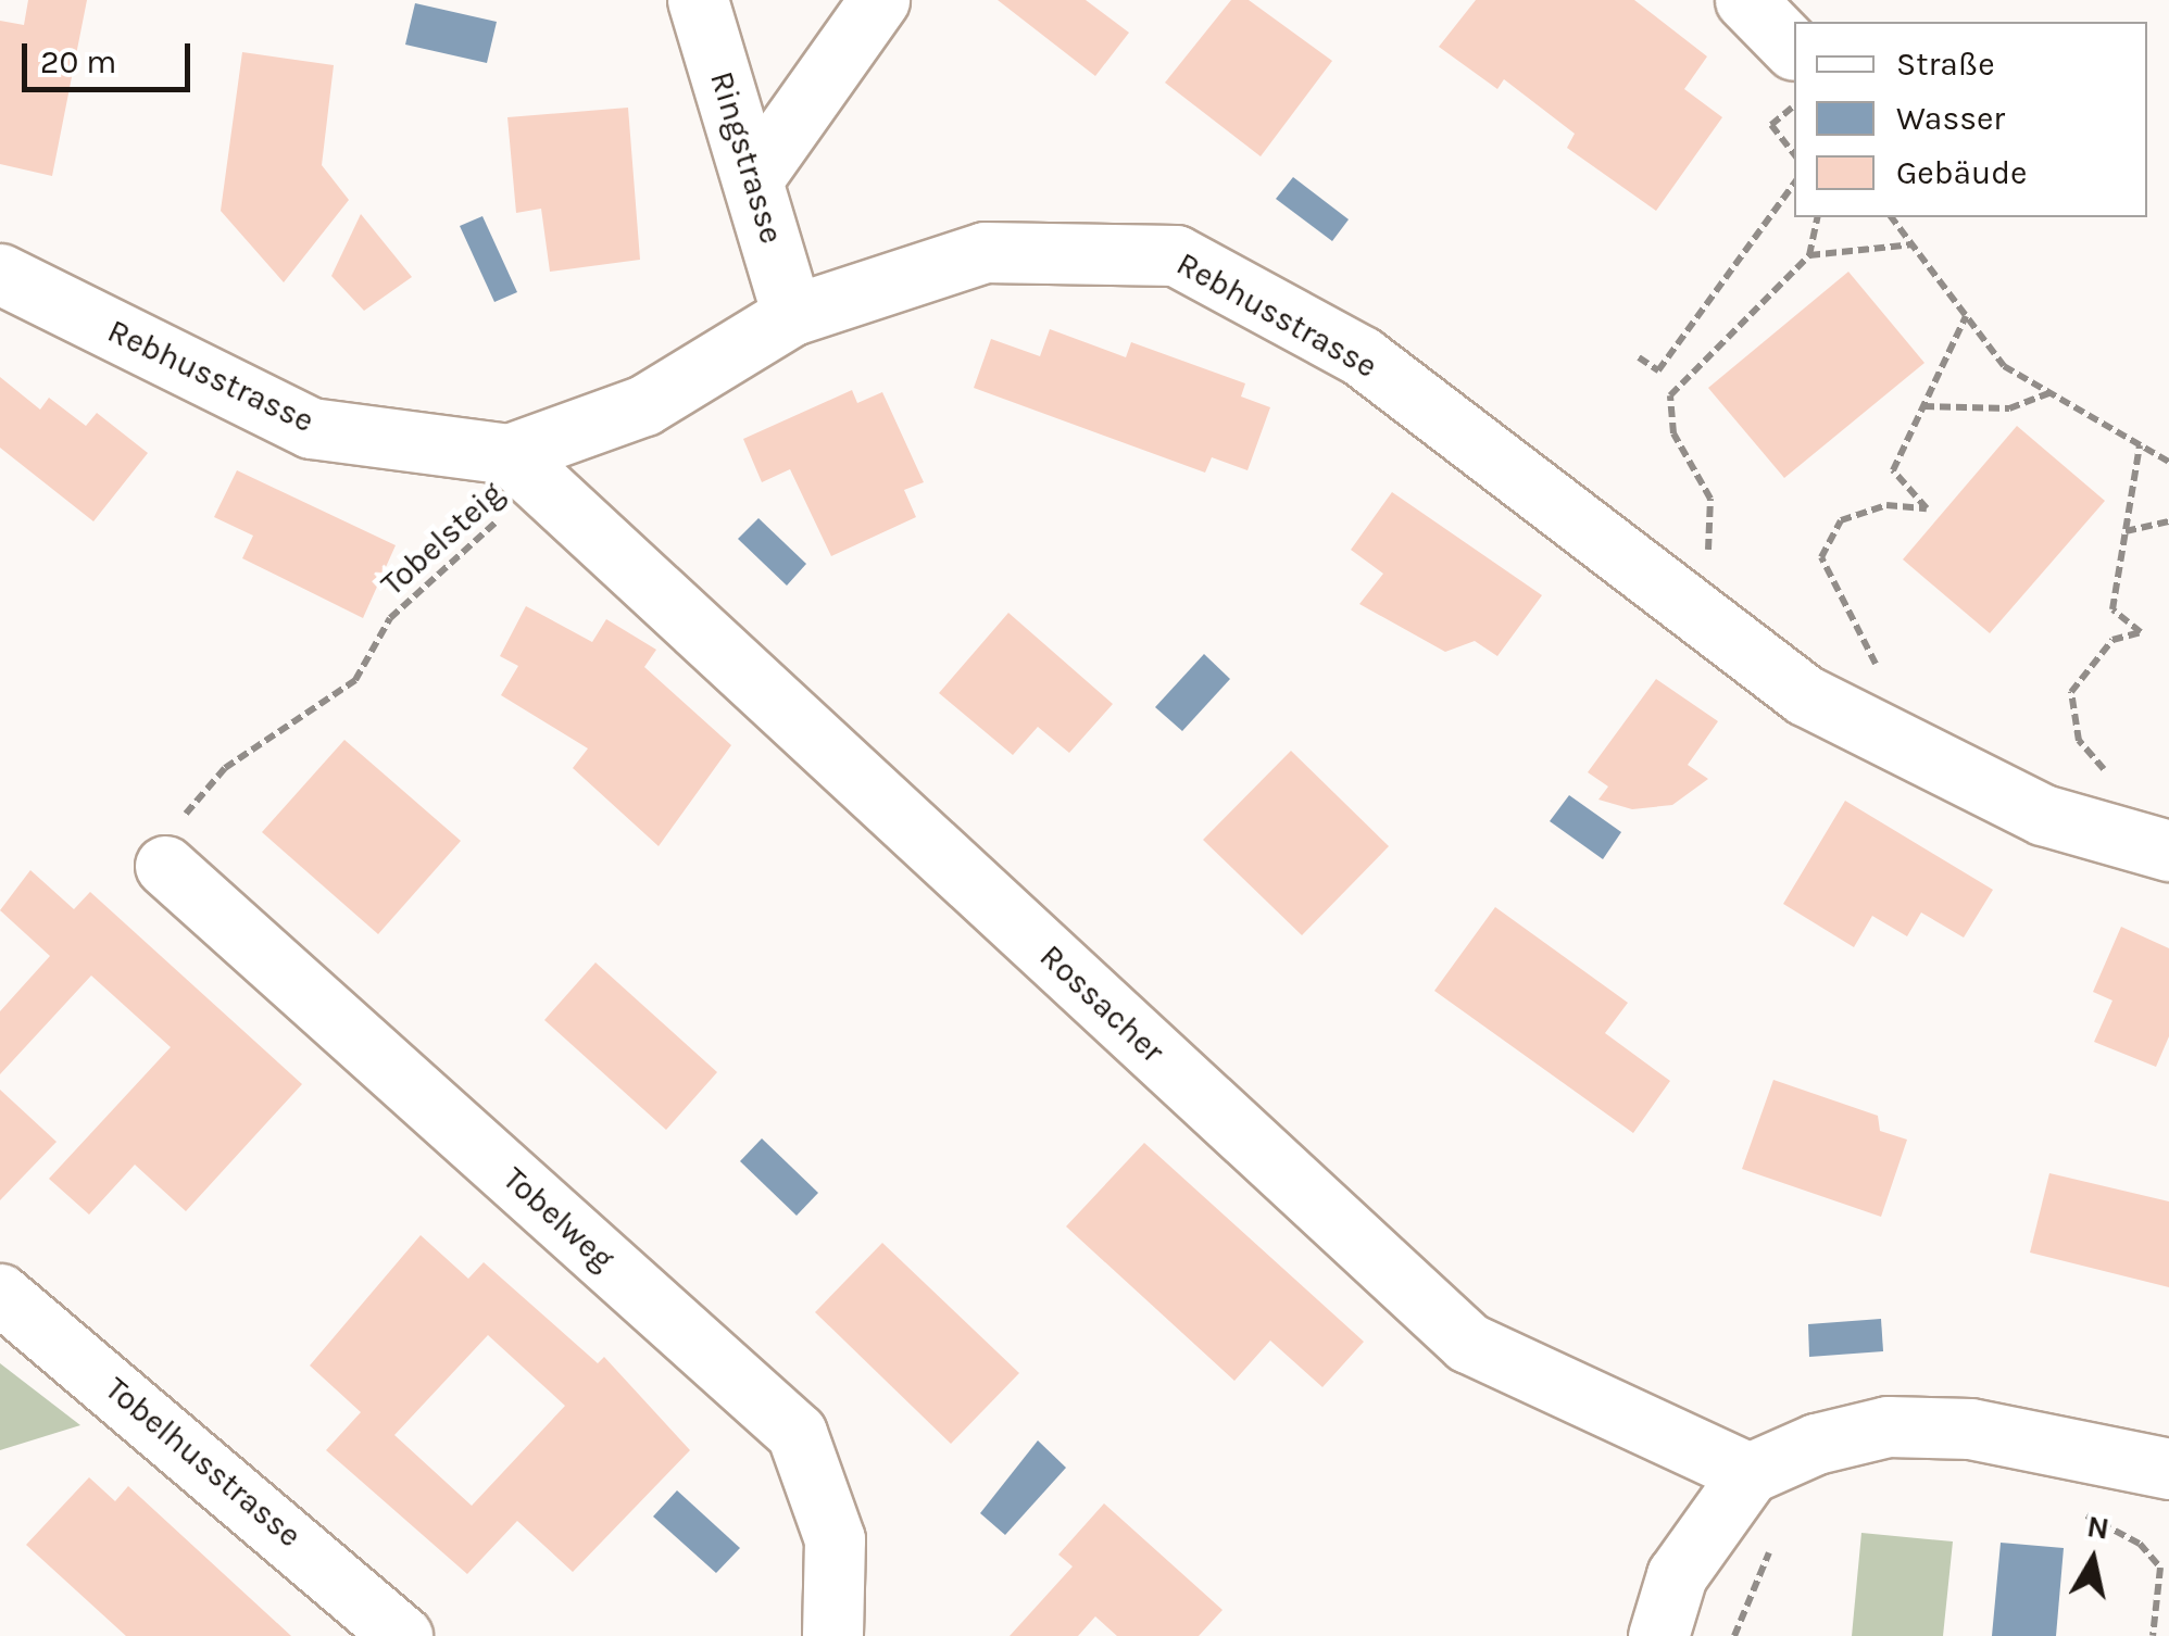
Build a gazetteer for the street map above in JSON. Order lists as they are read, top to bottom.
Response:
{
  "streets": {
    "street": [
      "Ringstrasse",
      "Rebhusstrasse",
      "Rossacher",
      "Tobelweg",
      "Tobelhusstrasse"
    ],
    "path": ["Tobelsteig"]
  },
  "crossings": [
    ["Ringstrasse", "Rebhusstrasse"],
    ["Rebhusstrasse", "Tobelsteig"],
    ["Rebhusstrasse", "Rossacher"],
    ["Tobelsteig", "Rossacher"],
    ["Tobelsteig", "Tobelweg"]
  ],
  "legend": ["Straße", "Wasser", "Gebäude"],
  "scale_bar": "20 m",
  "north": "top"
}
